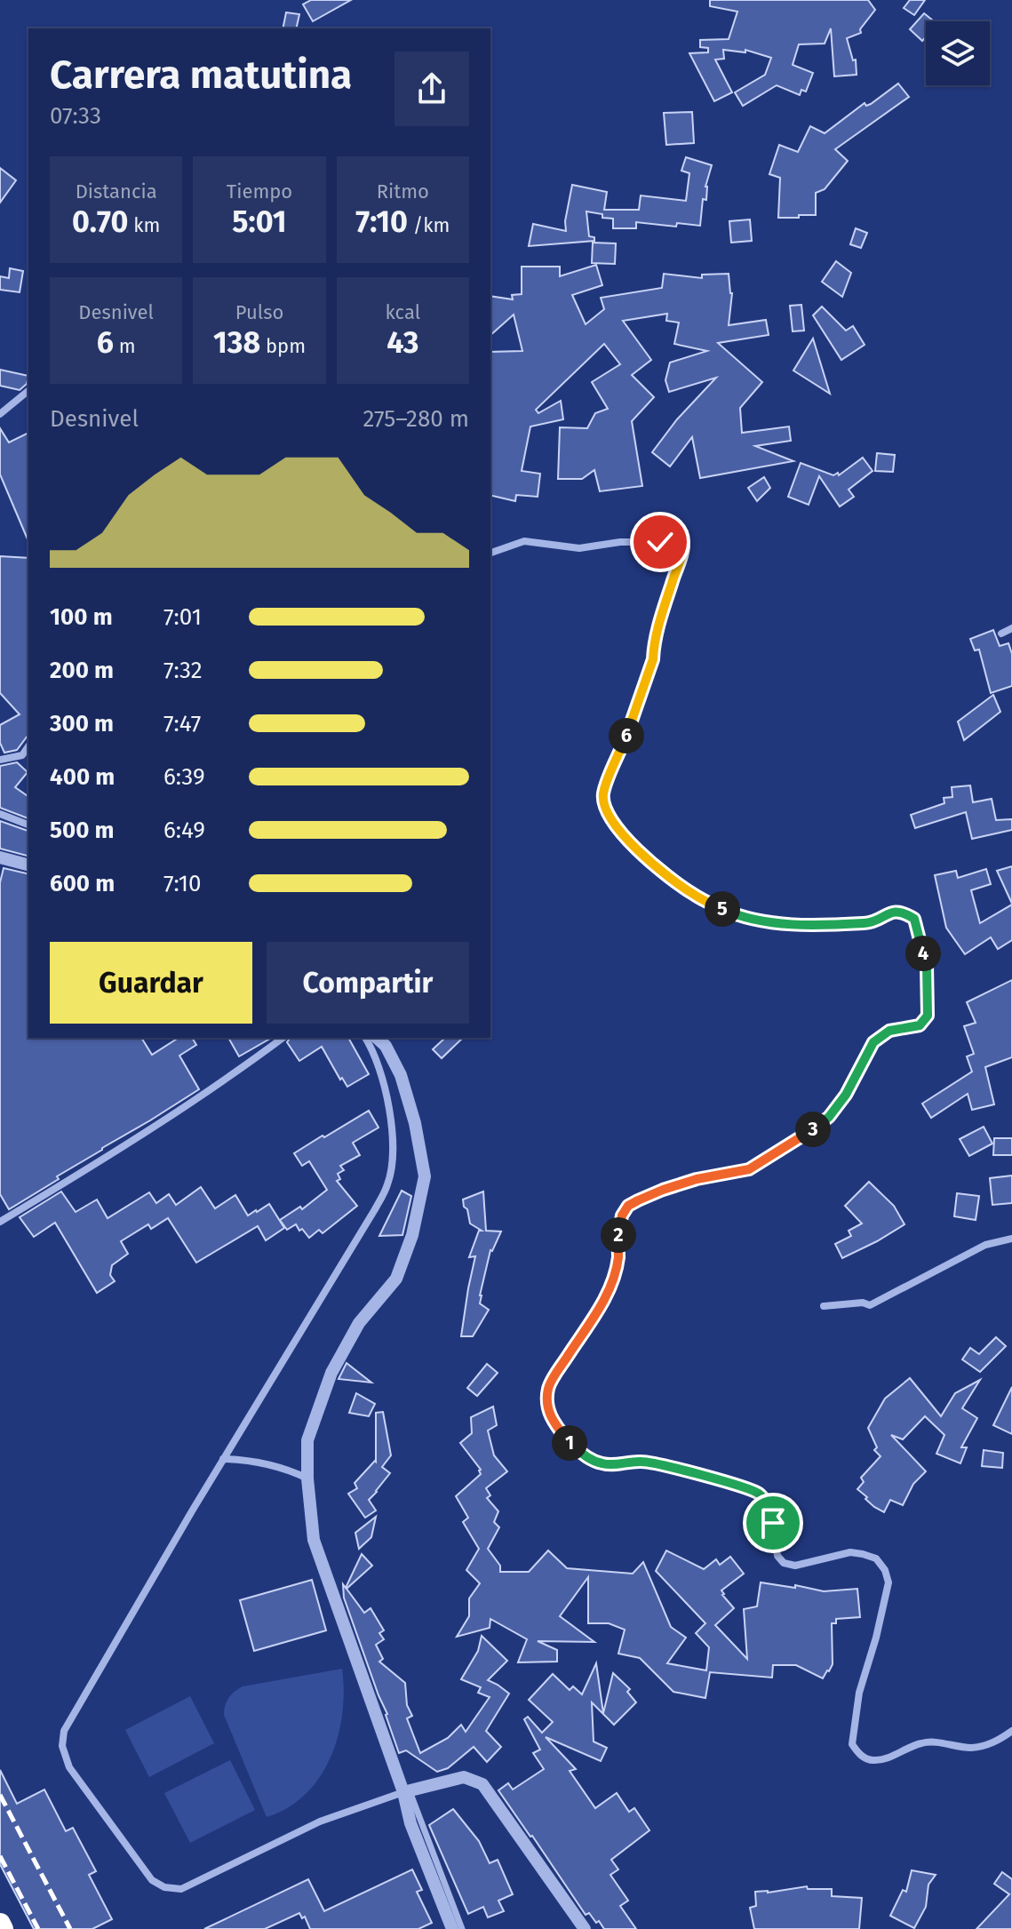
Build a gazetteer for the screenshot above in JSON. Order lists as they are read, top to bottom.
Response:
{
  "page": {
    "heading": ["Carrera matutina", "07:33"],
    "stats": [
      ["Distancia", "0.70 km"],
      ["Tiempo", "5:01"],
      ["Ritmo", "7:10 /km"],
      ["Desnivel", "6 m"],
      ["Pulso", "138 bpm"],
      ["kcal", "43"]
    ],
    "chart": ["Desnivel", "275–280 m"],
    "list": [
      {
        "name": "100 m",
        "note": "7:01"
      },
      {
        "name": "200 m",
        "note": "7:32"
      },
      {
        "name": "300 m",
        "note": "7:47"
      },
      {
        "name": "400 m",
        "note": "6:39"
      },
      {
        "name": "500 m",
        "note": "6:49"
      },
      {
        "name": "600 m",
        "note": "7:10"
      }
    ],
    "pins": [
      "6",
      "5",
      "4",
      "3",
      "2",
      "1"
    ],
    "buttons": ["Guardar", "Compartir"]
  }
}
